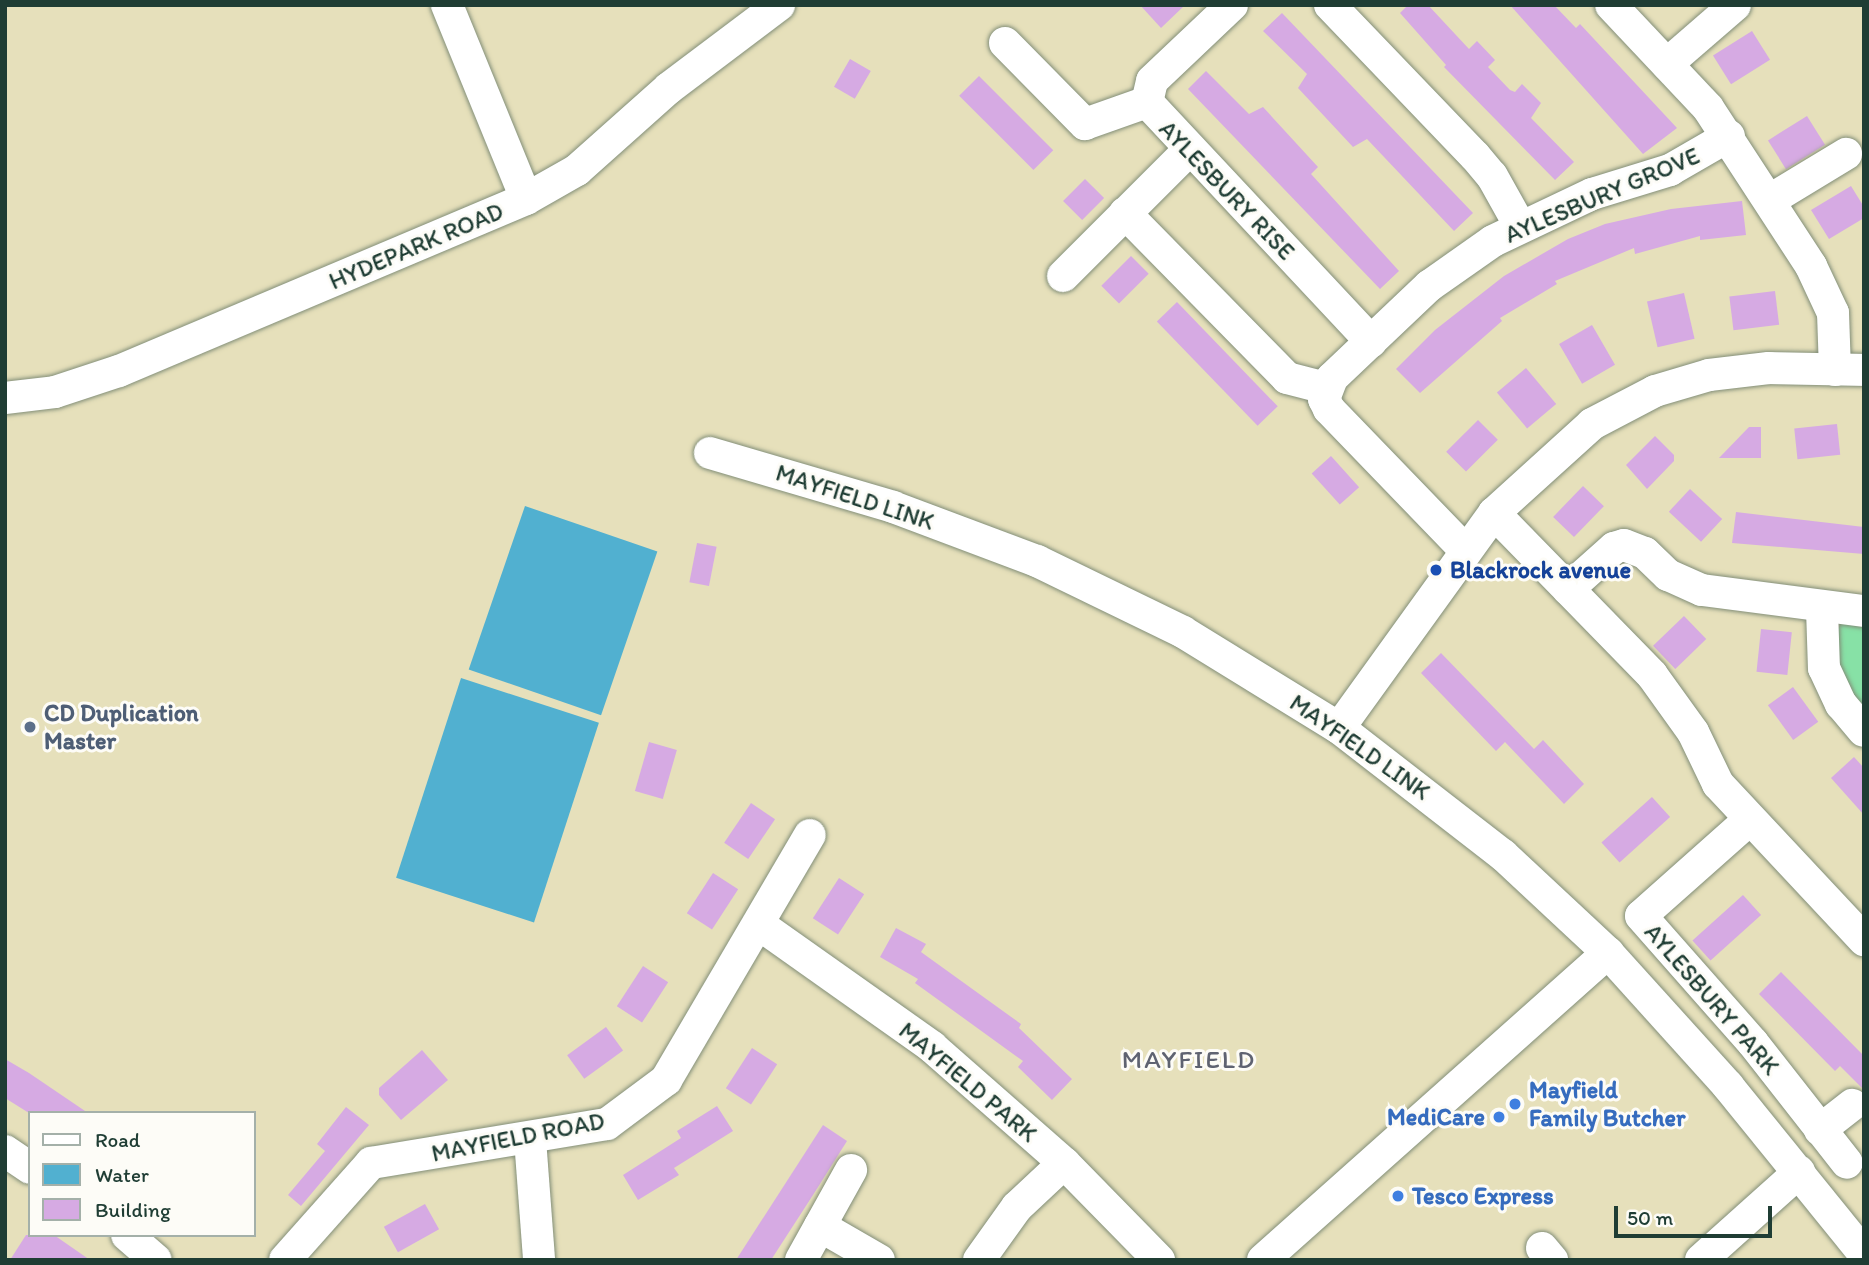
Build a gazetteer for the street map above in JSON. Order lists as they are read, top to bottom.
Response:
{
  "streets": {
    "street": [
      "AYLESBURY RISE",
      "AYLESBURY GROVE",
      "HYDEPARK ROAD",
      "MAYFIELD LINK",
      "AYLESBURY PARK",
      "MAYFIELD PARK",
      "MAYFIELD ROAD"
    ]
  },
  "crossings": [
    ["AYLESBURY RISE", "AYLESBURY GROVE"],
    ["MAYFIELD PARK", "MAYFIELD ROAD"]
  ],
  "districts": ["MAYFIELD"],
  "places": [
    "Blackrock avenue",
    "CD Duplication Master",
    "Mayfield Family Butcher",
    "MediCare",
    "Tesco Express"
  ],
  "legend": ["Road", "Water", "Building"],
  "scale_bar": "50 m"
}
